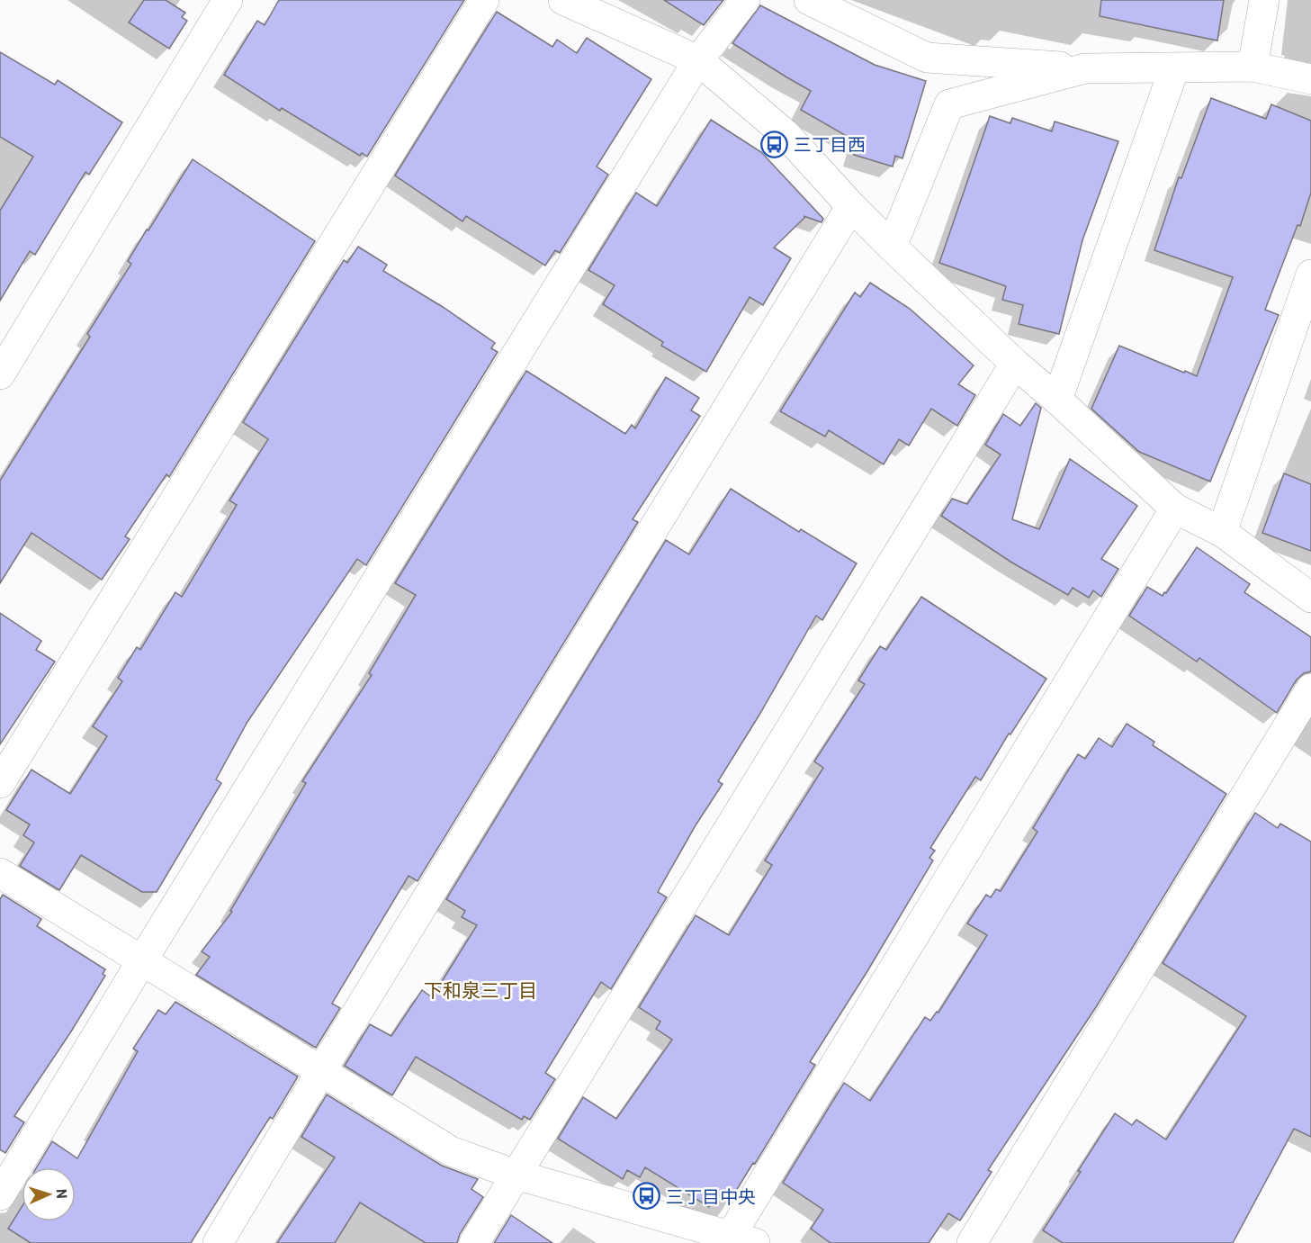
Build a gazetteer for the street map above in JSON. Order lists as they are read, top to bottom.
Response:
{
  "districts": ["下和泉三丁目"],
  "places": {
    "bus stop": ["三丁目西", "三丁目中央"]
  },
  "north": "right"
}
